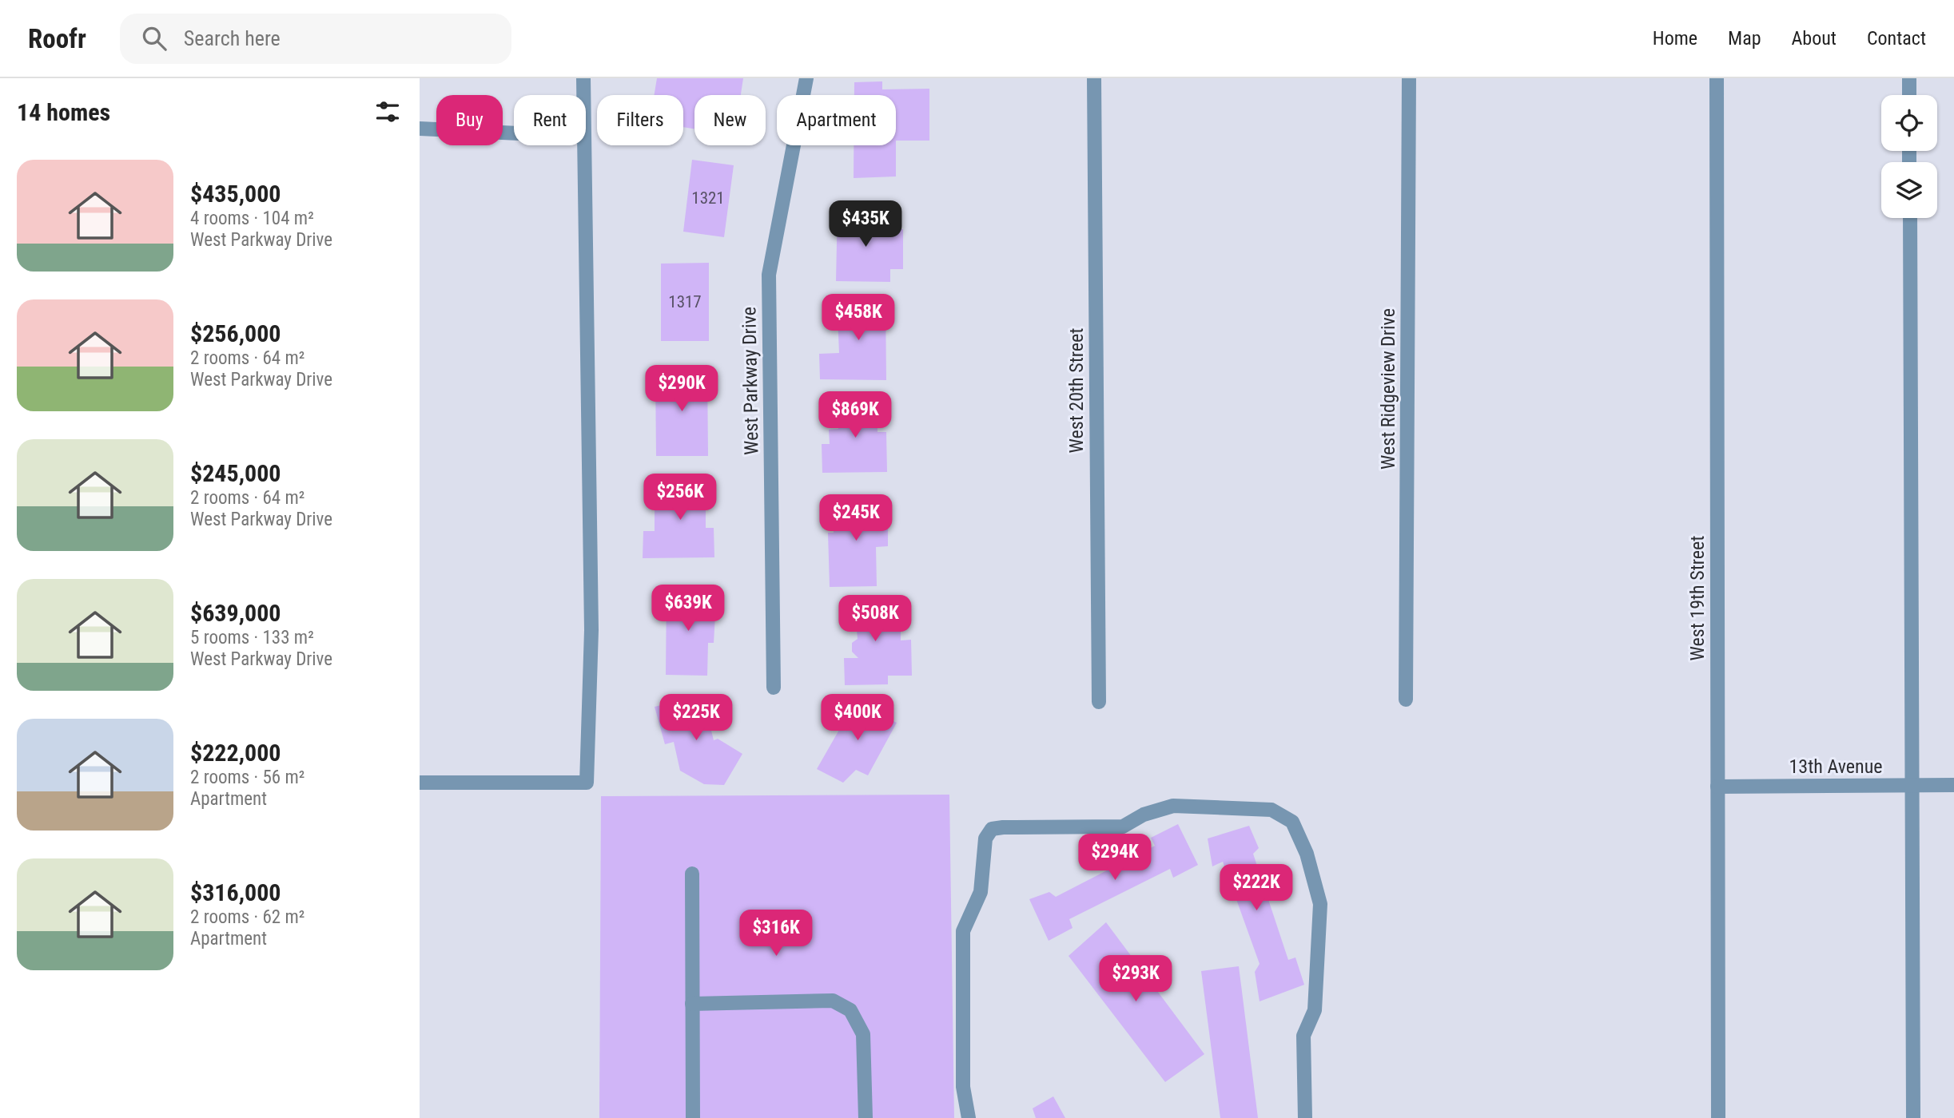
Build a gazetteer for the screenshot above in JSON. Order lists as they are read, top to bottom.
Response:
{
  "streets": {
    "street": [
      "West Parkway Drive",
      "West Ridgeview Drive",
      "West 20th Street",
      "West 19th Street",
      "13th Avenue"
    ]
  },
  "crossings": [
    ["West 19th Street", "13th Avenue"]
  ],
  "house_numbers": ["1321", "1317"],
  "page": {
    "header": "Roofr",
    "search": "Search here",
    "nav": [
      "Home",
      "Map",
      "About",
      "Contact"
    ],
    "heading": "14 homes",
    "chip": [
      "Buy",
      "Rent",
      "Filters",
      "New",
      "Apartment"
    ],
    "list": [
      {
        "name": "$435,000",
        "note": "4 rooms · 104 m² · West Parkway Drive"
      },
      {
        "name": "$256,000",
        "note": "2 rooms · 64 m² · West Parkway Drive"
      },
      {
        "name": "$245,000",
        "note": "2 rooms · 64 m² · West Parkway Drive"
      },
      {
        "name": "$639,000",
        "note": "5 rooms · 133 m² · West Parkway Drive"
      },
      {
        "name": "$222,000",
        "note": "2 rooms · 56 m² · Apartment"
      },
      {
        "name": "$316,000",
        "note": "2 rooms · 62 m² · Apartment"
      }
    ],
    "price": [
      "$435K",
      "$458K",
      "$290K",
      "$869K",
      "$256K",
      "$245K",
      "$639K",
      "$508K",
      "$225K",
      "$400K",
      "$294K",
      "$222K",
      "$316K",
      "$293K"
    ]
  }
}
